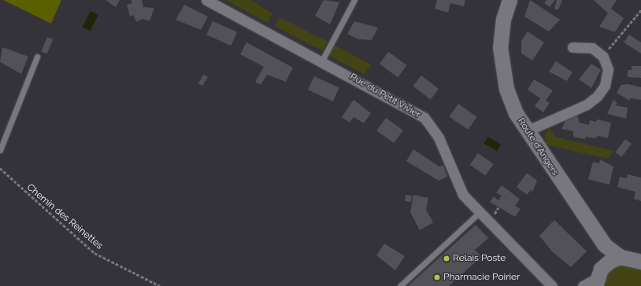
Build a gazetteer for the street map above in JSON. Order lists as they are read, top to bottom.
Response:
{
  "streets": {
    "street": ["Rue du Petit Vivier", "Route d'Angers"],
    "path": ["Chemin des Reinettes"]
  },
  "places": ["Relais Poste", "Pharmacie Poirier"]
}
